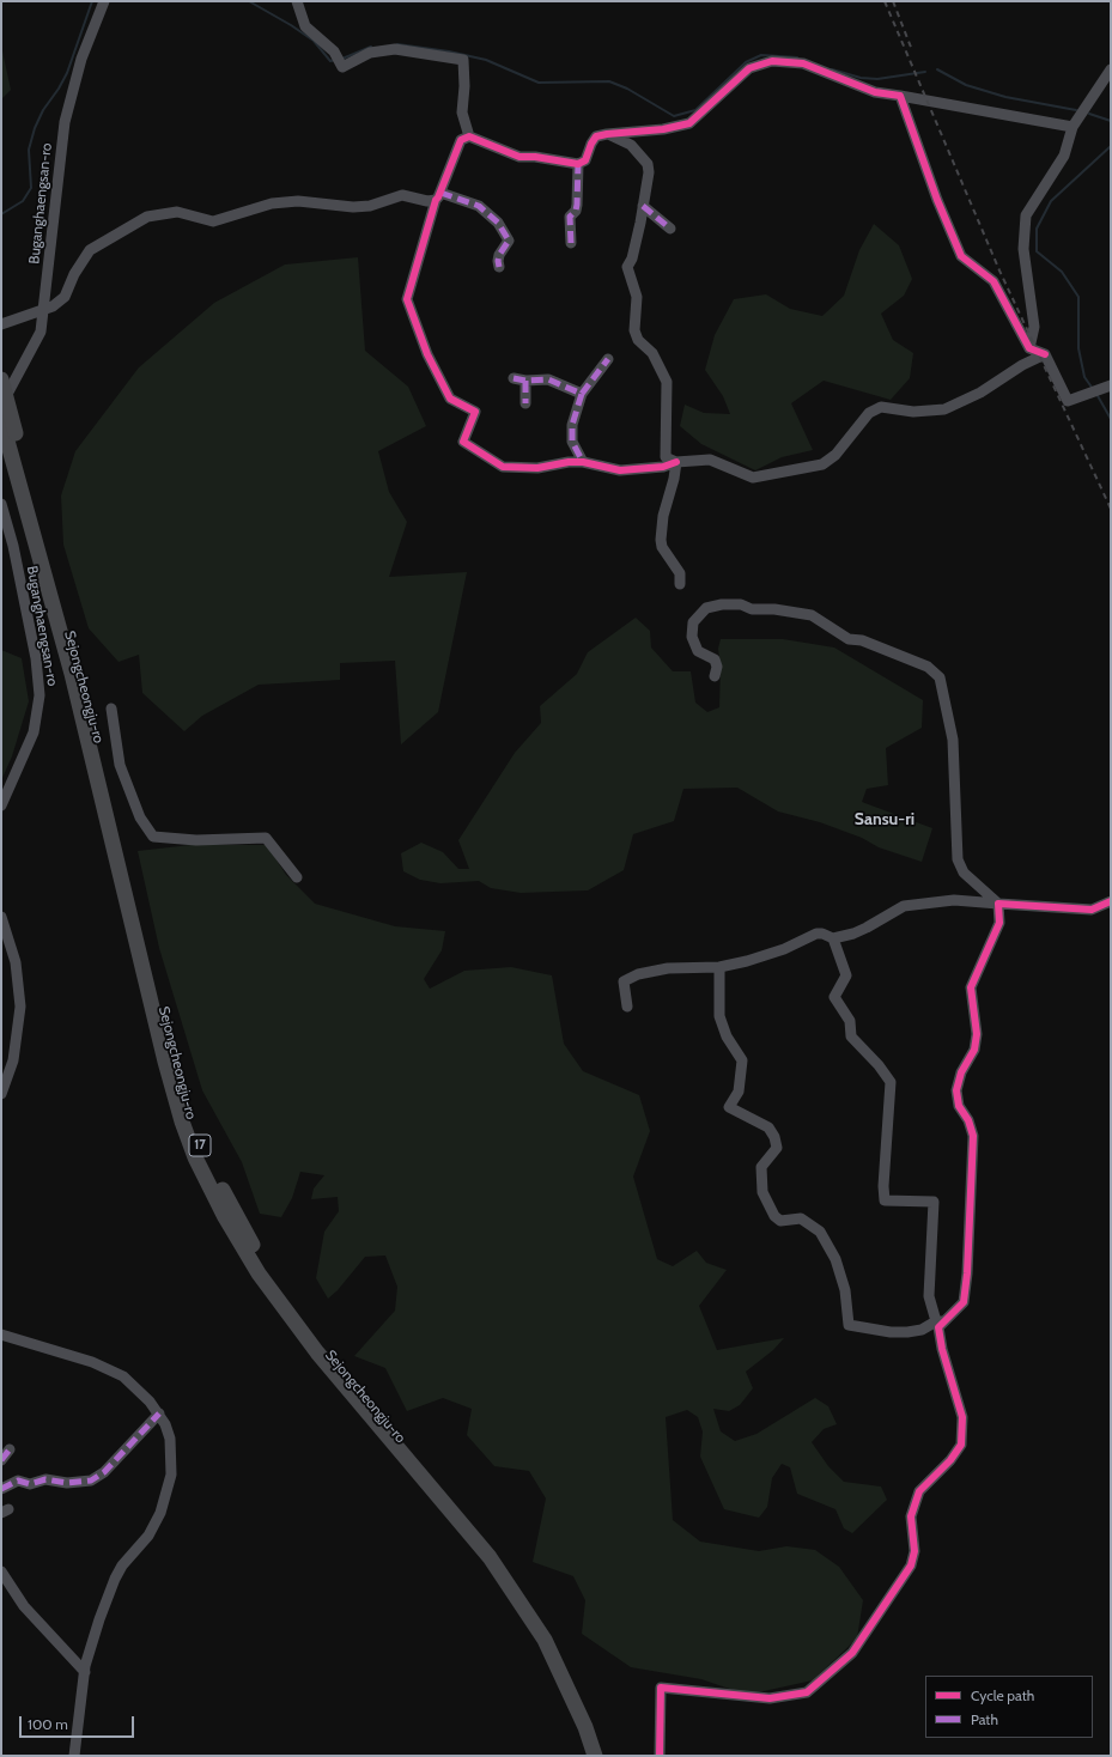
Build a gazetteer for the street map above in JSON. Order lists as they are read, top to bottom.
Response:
{
  "streets": {
    "highway": ["Sejongcheongju-ro", "17"],
    "street": ["Buganghaengsan-ro"]
  },
  "crossings": [
    ["Sejongcheongju-ro", "17"]
  ],
  "districts": ["Sansu-ri"],
  "legend": ["Cycle path", "Path"],
  "scale_bar": "100 m"
}
